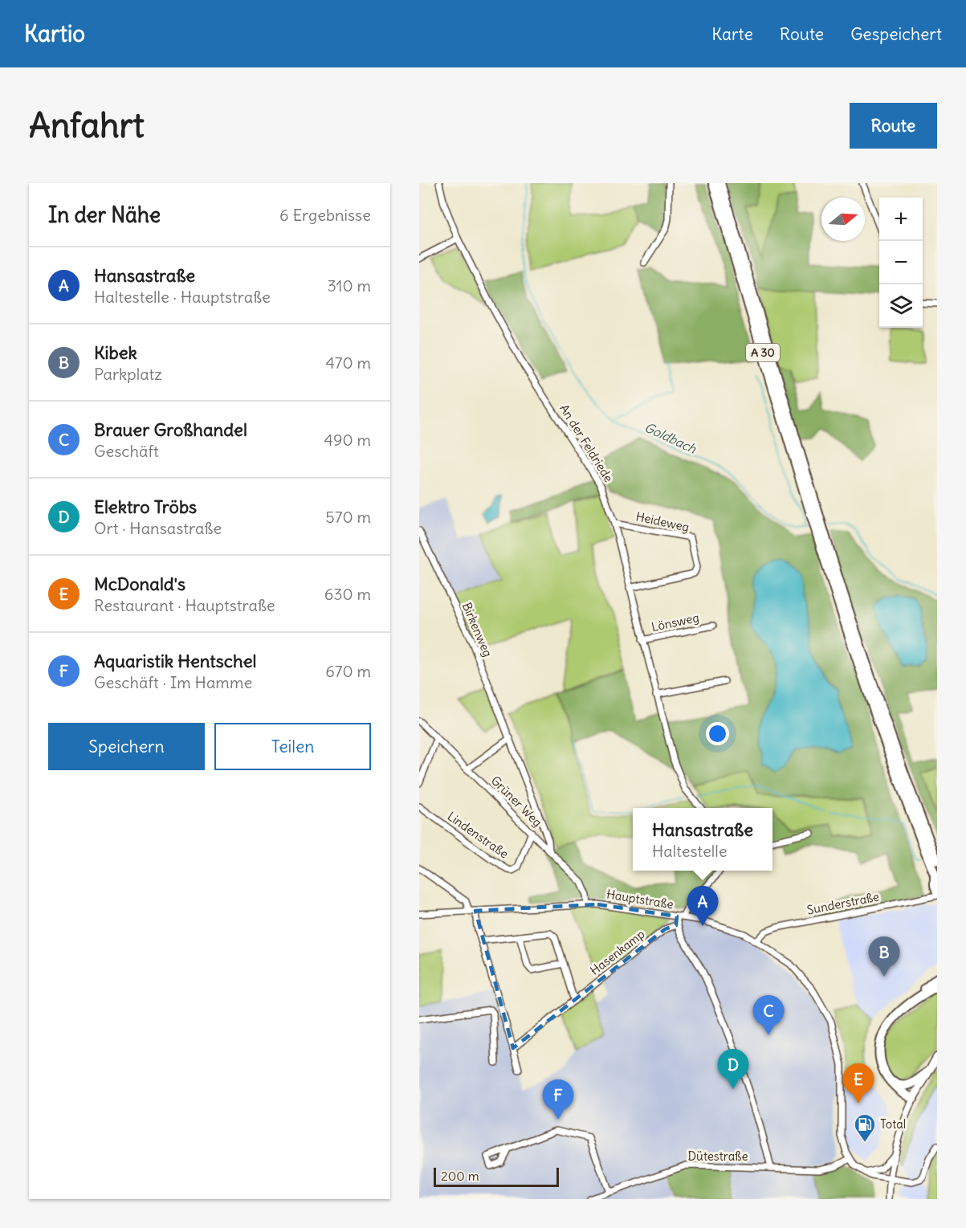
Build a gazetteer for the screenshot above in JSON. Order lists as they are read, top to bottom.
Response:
{
  "streets": {
    "highway": ["A 30"],
    "street": [
      "An der Feldriede",
      "Heideweg",
      "Lönsweg",
      "Birkenweg",
      "Grüner Weg",
      "Lindenstraße",
      "Hauptstraße",
      "Sunderstraße",
      "Hasenkamp",
      "Dütestraße"
    ]
  },
  "crossings": [
    ["An der Feldriede", "Heideweg"],
    ["An der Feldriede", "Lönsweg"],
    ["Birkenweg", "Grüner Weg"],
    ["Grüner Weg", "Lindenstraße"],
    ["Grüner Weg", "Hauptstraße"],
    ["Hauptstraße", "Sunderstraße"],
    ["Hauptstraße", "Dütestraße"]
  ],
  "water": ["Goldbach"],
  "places": {
    "fuel station": ["Total"]
  },
  "scale_bar": "200 m",
  "north": "right",
  "page": {
    "header": "Kartio",
    "nav": ["Karte", "Route", "Gespeichert"],
    "buttons": [
      "Route",
      ["Speichern", "Teilen"]
    ],
    "title": "Anfahrt",
    "heading": ["In der Nähe", "6 Ergebnisse"],
    "map_buttons": ["+", "−"],
    "list": [
      {
        "mark": "A",
        "name": "Hansastraße",
        "note": "Haltestelle · Hauptstraße",
        "value": "310 m"
      },
      {
        "mark": "B",
        "name": "Kibek",
        "note": "Parkplatz",
        "value": "470 m"
      },
      {
        "mark": "C",
        "name": "Brauer Großhandel",
        "note": "Geschäft",
        "value": "490 m"
      },
      {
        "mark": "D",
        "name": "Elektro Tröbs",
        "note": "Ort · Hansastraße",
        "value": "570 m"
      },
      {
        "mark": "E",
        "name": "McDonald's",
        "note": "Restaurant · Hauptstraße",
        "value": "630 m"
      },
      {
        "mark": "F",
        "name": "Aquaristik Hentschel",
        "note": "Geschäft · Im Hamme",
        "value": "670 m"
      }
    ],
    "popup": ["Hansastraße", "Haltestelle"],
    "pins": [
      "A",
      "B",
      "C",
      "D",
      "E",
      "F"
    ],
    "scale": "200 m"
  }
}
